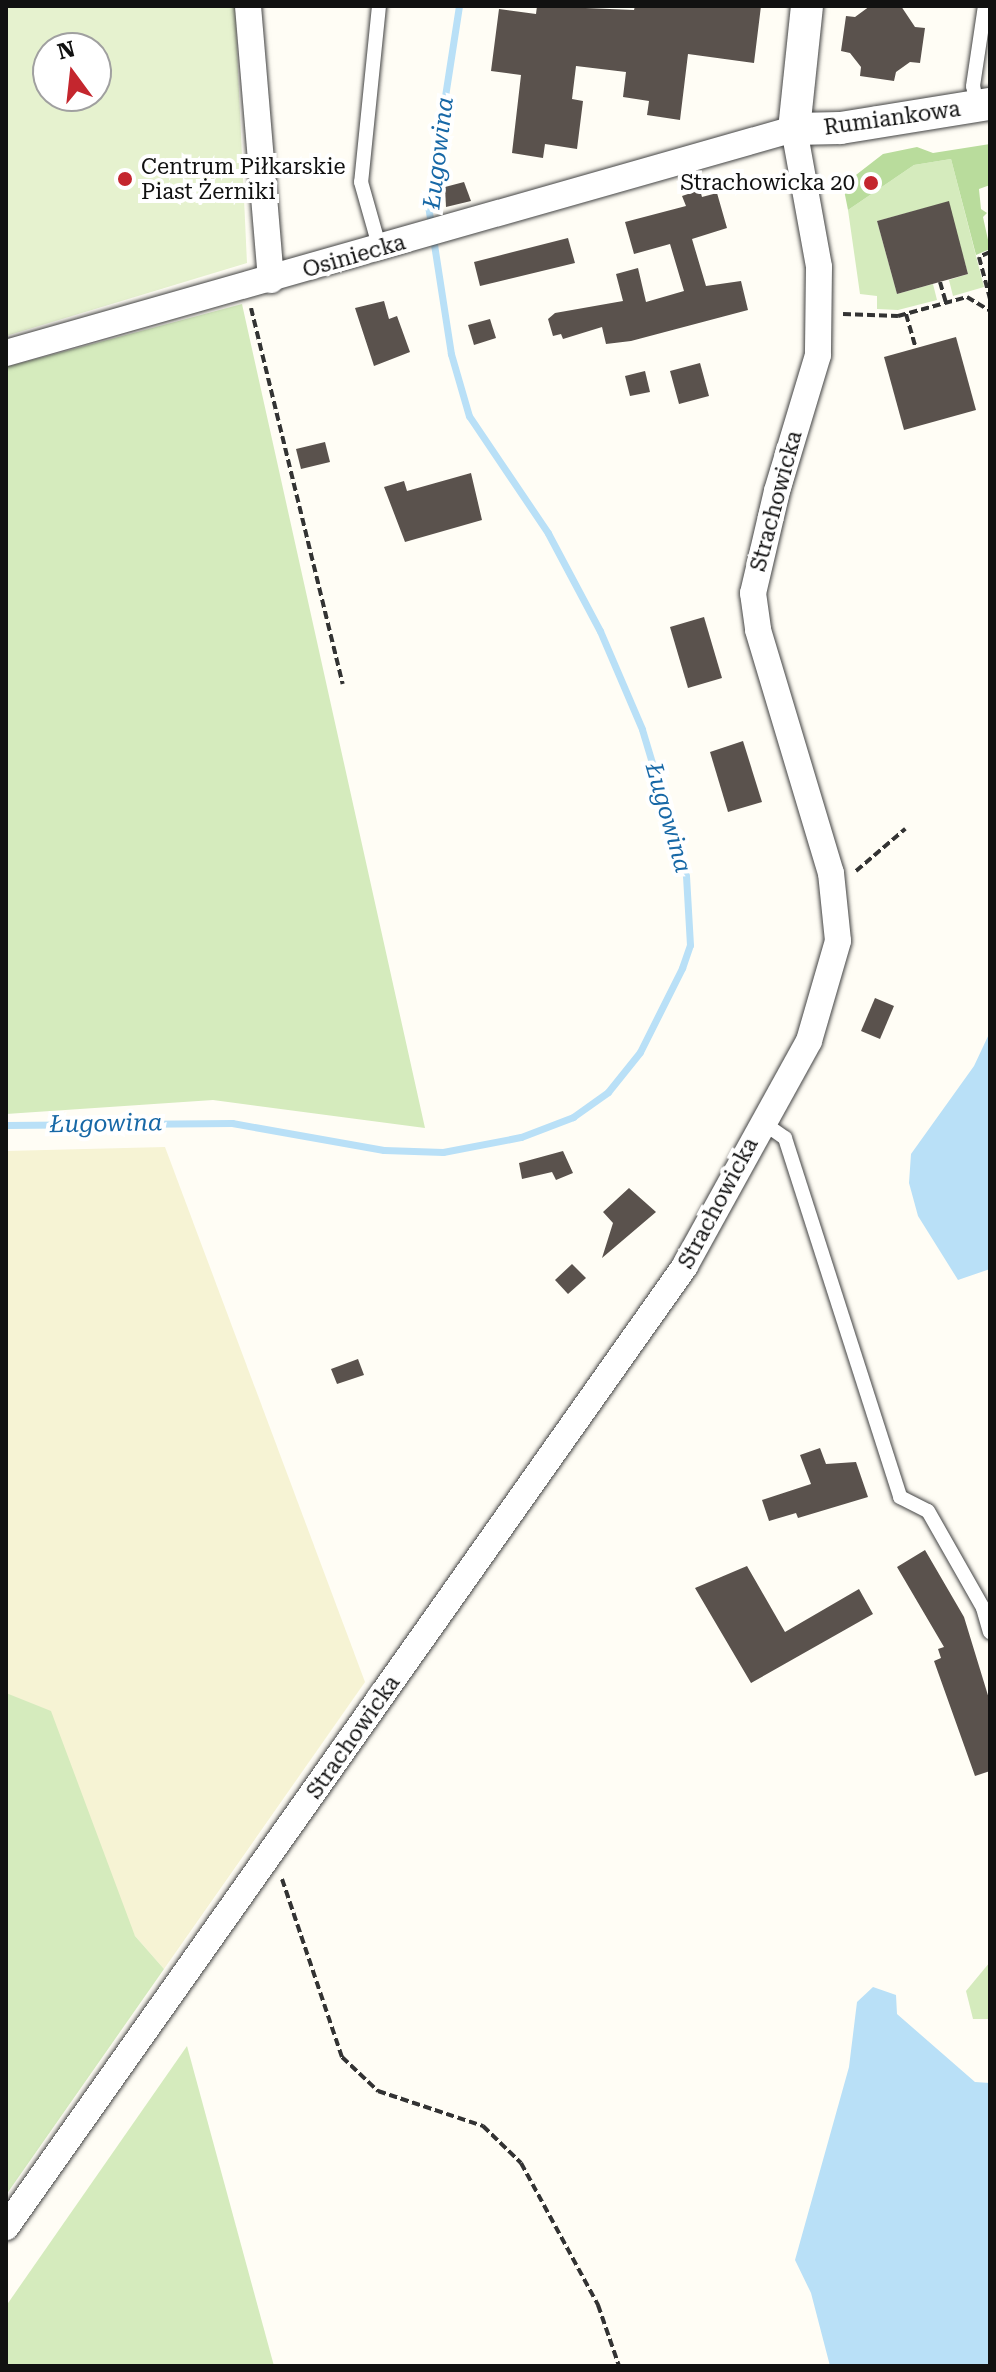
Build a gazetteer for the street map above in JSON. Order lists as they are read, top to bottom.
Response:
{
  "streets": {
    "street": ["Rumiankowa", "Osiniecka", "Strachowicka"]
  },
  "crossings": [
    ["Rumiankowa", "Osiniecka"],
    ["Rumiankowa", "Strachowicka"],
    ["Osiniecka", "Strachowicka"]
  ],
  "water": ["Ługowina"],
  "places": ["Centrum Piłkarskie Piast Żerniki", "Strachowicka 20"],
  "north": "top"
}
